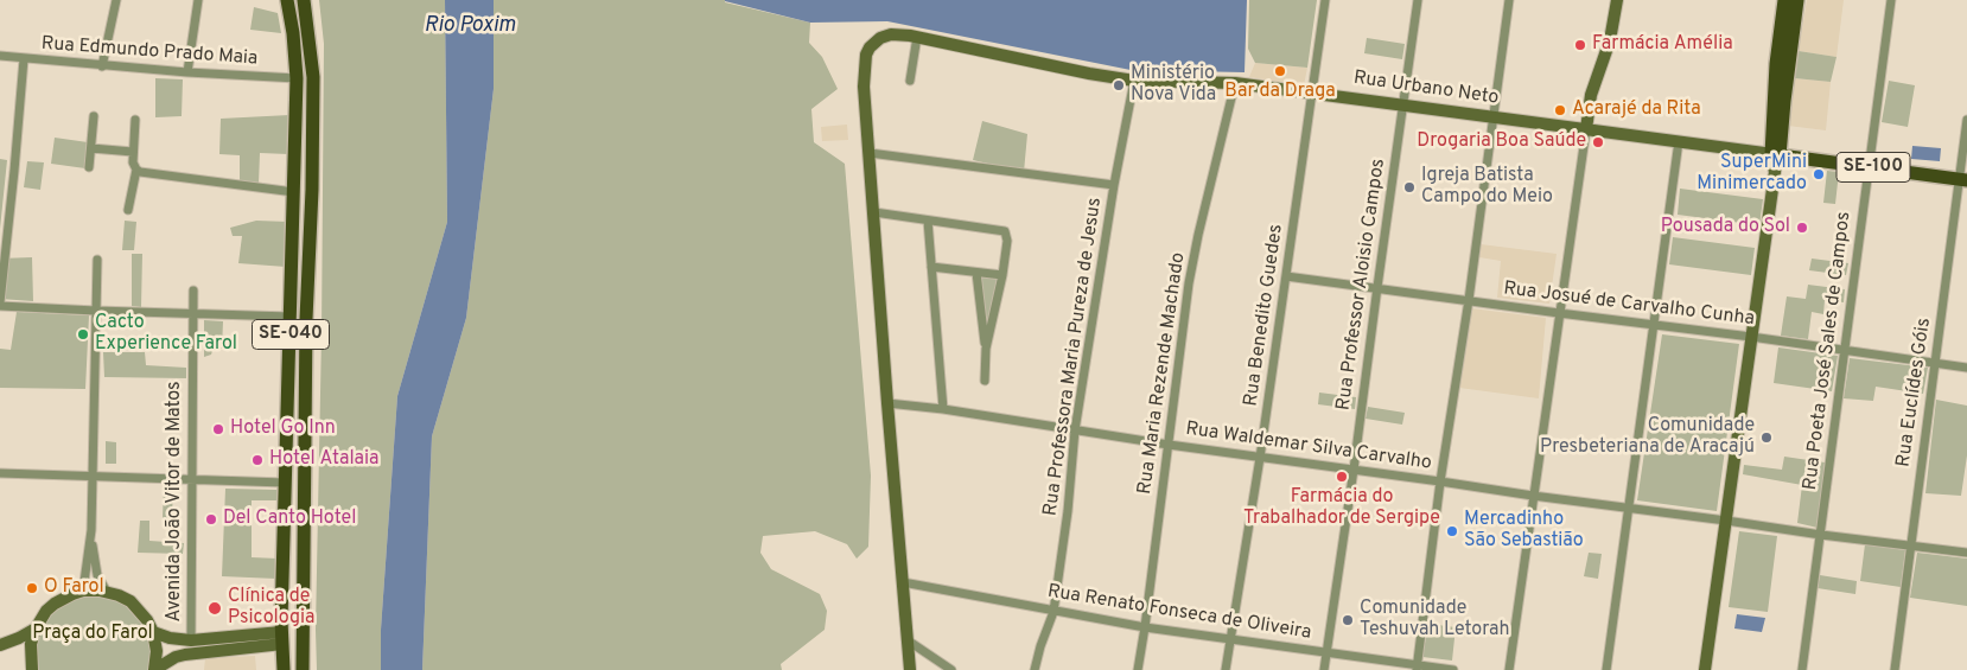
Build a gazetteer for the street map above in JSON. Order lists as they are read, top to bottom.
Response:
{
  "streets": {
    "main road": ["Rua Urbano Neto", "SE-100", "SE-040"],
    "street": [
      "Rua Edmundo Prado Maia",
      "Rua Professor Aloisio Campos",
      "Rua Josué de Carvalho Cunha",
      "Rua Benedito Guedes",
      "Rua Poeta José Sales de Campos",
      "Rua Professora Maria Pureza de Jesus",
      "Rua Maria Rezende Machado",
      "Rua Euclídes Góis",
      "Rua Waldemar Silva Carvalho",
      "Avenida João Vitor de Matos",
      "Rua Renato Fonseca de Oliveira"
    ]
  },
  "crossings": [
    ["Rua Edmundo Prado Maia", "SE-040"],
    ["Rua Urbano Neto", "Rua Professor Aloisio Campos"],
    ["Rua Urbano Neto", "Rua Benedito Guedes"],
    ["Rua Urbano Neto", "Rua Poeta José Sales de Campos"],
    ["Rua Urbano Neto", "Rua Professora Maria Pureza de Jesus"],
    ["Rua Urbano Neto", "Rua Maria Rezende Machado"],
    ["Rua Urbano Neto", "Rua Euclídes Góis"],
    ["Rua Professor Aloisio Campos", "Rua Josué de Carvalho Cunha"],
    ["Rua Professor Aloisio Campos", "Rua Waldemar Silva Carvalho"],
    ["Rua Professor Aloisio Campos", "Rua Renato Fonseca de Oliveira"],
    ["Rua Josué de Carvalho Cunha", "Rua Benedito Guedes"],
    ["Rua Josué de Carvalho Cunha", "Rua Poeta José Sales de Campos"],
    ["Rua Josué de Carvalho Cunha", "Rua Euclídes Góis"],
    ["Rua Benedito Guedes", "Rua Waldemar Silva Carvalho"],
    ["Rua Benedito Guedes", "Rua Renato Fonseca de Oliveira"],
    ["Rua Poeta José Sales de Campos", "Rua Waldemar Silva Carvalho"],
    ["Rua Professora Maria Pureza de Jesus", "Rua Waldemar Silva Carvalho"],
    ["Rua Professora Maria Pureza de Jesus", "Rua Renato Fonseca de Oliveira"],
    ["Rua Maria Rezende Machado", "Rua Waldemar Silva Carvalho"],
    ["Rua Maria Rezende Machado", "Rua Renato Fonseca de Oliveira"],
    ["Rua Euclídes Góis", "Rua Waldemar Silva Carvalho"]
  ],
  "water": ["Rio Poxim"],
  "parks": ["Praça do Farol"],
  "places": [
    "Farmácia Amélia",
    "Bar da Draga",
    "Ministério Nova Vida",
    "Acarajé da Rita",
    "Drogaria Boa Saúde",
    "SuperMini Minimercado",
    "Igreja Batista Campo do Meio",
    "Pousada do Sol",
    "Cacto Experience Farol",
    "Hotel Go Inn",
    "Comunidade Presbeteriana de Aracajú",
    "Hotel Atalaia",
    "Farmácia do Trabalhador de Sergipe",
    "Del Canto Hotel",
    "Mercadinho São Sebastião",
    "O Farol",
    "Clínica de Psicologia",
    "Comunidade Teshuvah Letorah"
  ]
}
